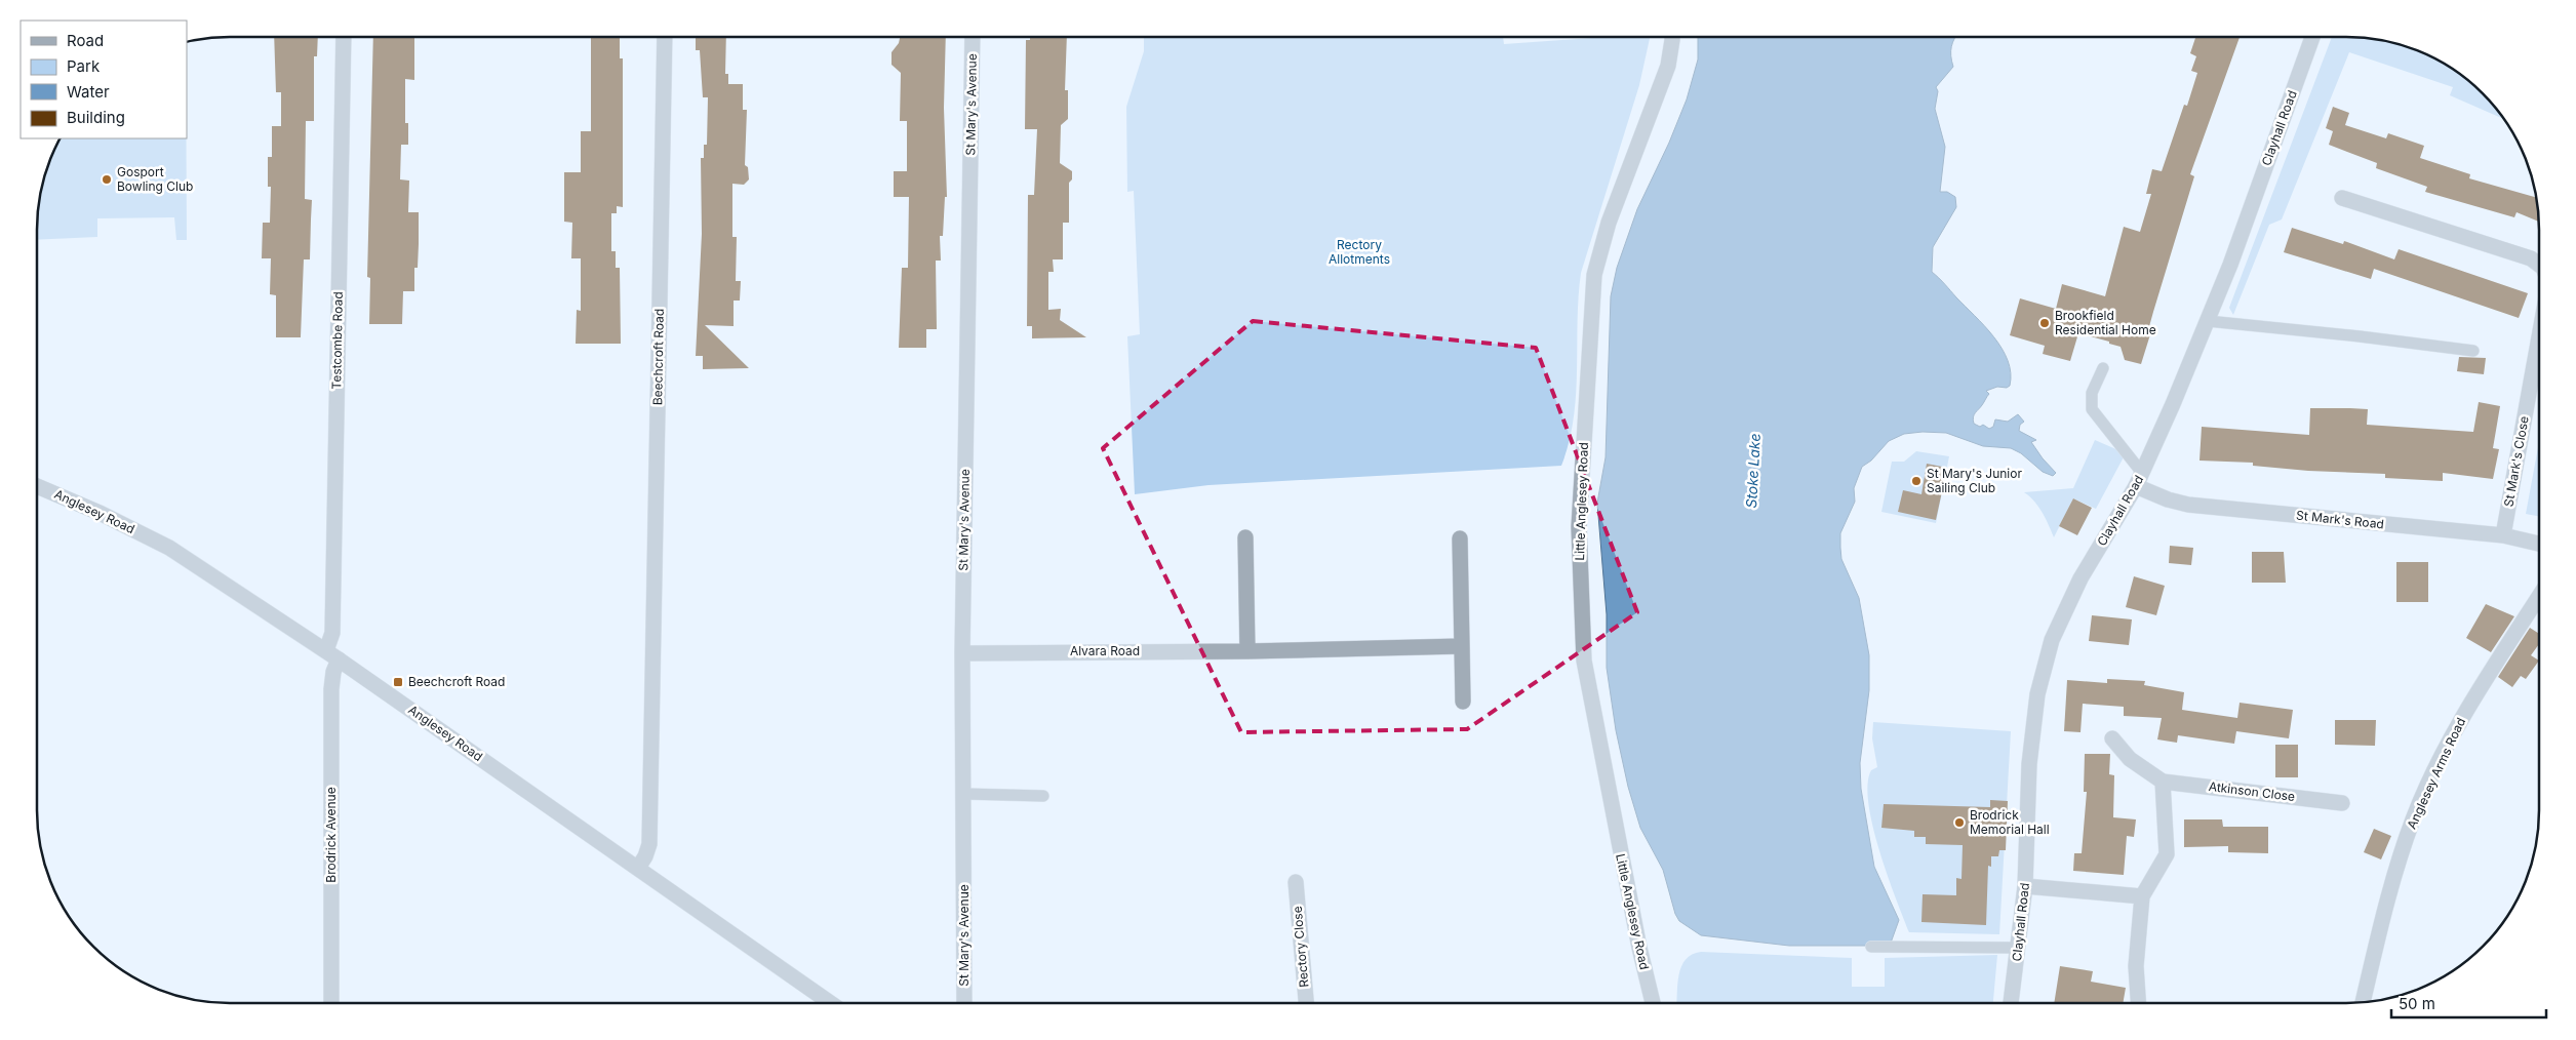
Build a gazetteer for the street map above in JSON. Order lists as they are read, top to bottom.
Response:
{
  "streets": {
    "street": [
      "St Mary's Avenue",
      "Clayhall Road",
      "Testcombe Road",
      "Beechcroft Road",
      "St Mark's Close",
      "Little Anglesey Road",
      "Anglesey Road",
      "St Mark's Road",
      "Alvara Road",
      "Anglesey Arms Road",
      "Atkinson Close",
      "Brodrick Avenue",
      "Rectory Close"
    ]
  },
  "crossings": [
    ["St Mary's Avenue", "Alvara Road"],
    ["Clayhall Road", "St Mark's Road"],
    ["Testcombe Road", "Anglesey Road"],
    ["Testcombe Road", "Brodrick Avenue"],
    ["Beechcroft Road", "Anglesey Road"],
    ["St Mark's Close", "St Mark's Road"],
    ["Anglesey Road", "Brodrick Avenue"]
  ],
  "water": ["Stoke Lake"],
  "parks": ["Rectory Allotments"],
  "places": {
    "other": [
      "Gosport Bowling Club",
      "Brookfield Residential Home",
      "St Mary's Junior Sailing Club",
      "Brodrick Memorial Hall"
    ],
    "transit": ["Beechcroft Road"]
  },
  "legend": [
    "Road",
    "Park",
    "Water",
    "Building"
  ],
  "scale_bar": "50 m"
}
